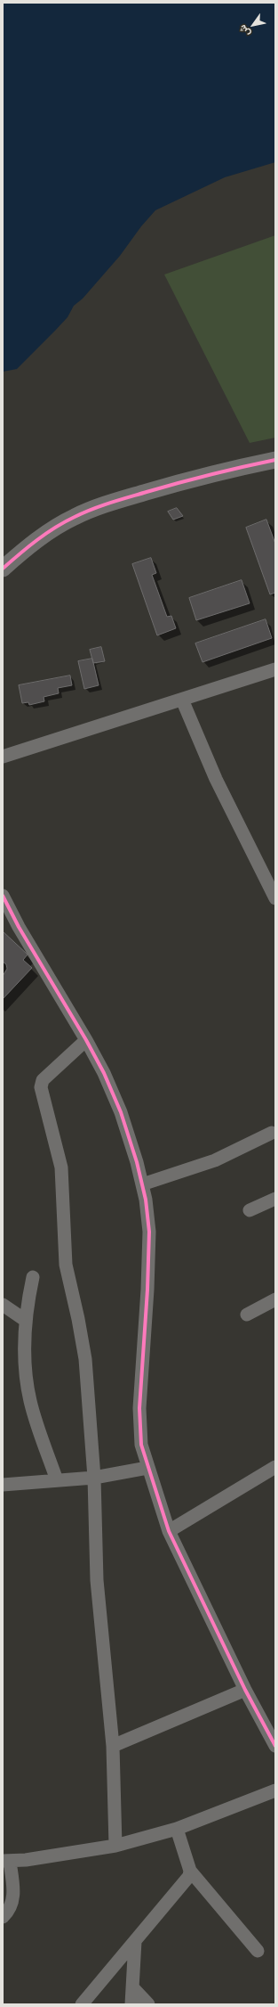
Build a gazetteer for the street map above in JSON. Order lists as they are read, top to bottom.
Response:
{
  "north": "bottom left"
}
